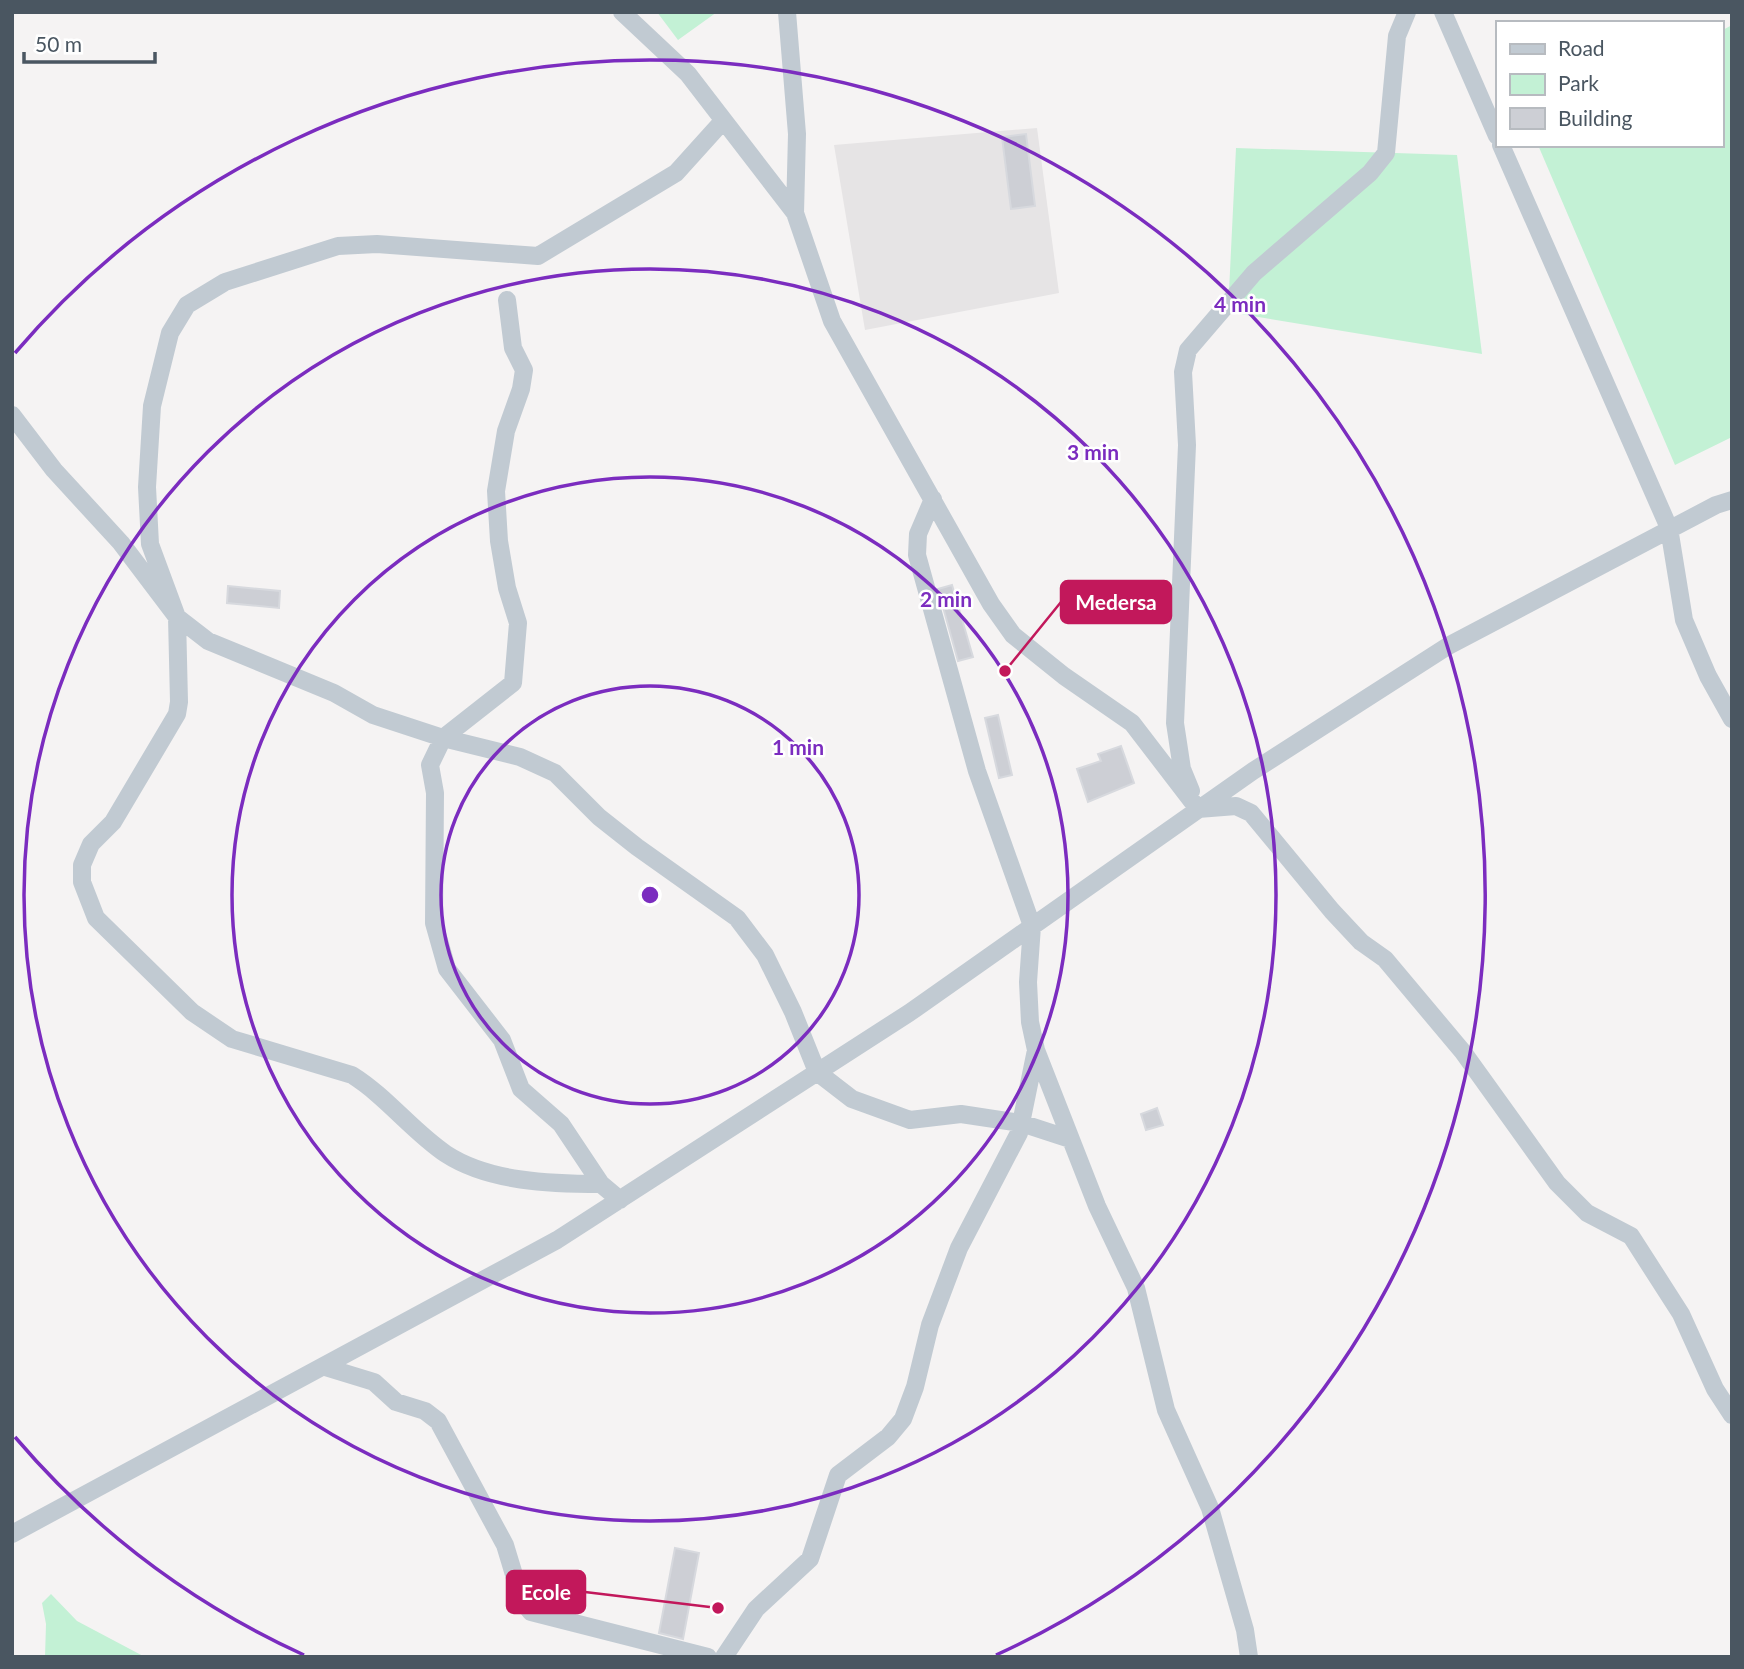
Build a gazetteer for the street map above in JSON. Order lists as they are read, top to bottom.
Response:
{
  "places": ["Medersa", "Ecole"],
  "legend": ["Road", "Park", "Building"],
  "scale_bar": "50 m",
  "rings": [
    "4 min",
    "3 min",
    "2 min",
    "1 min"
  ]
}
